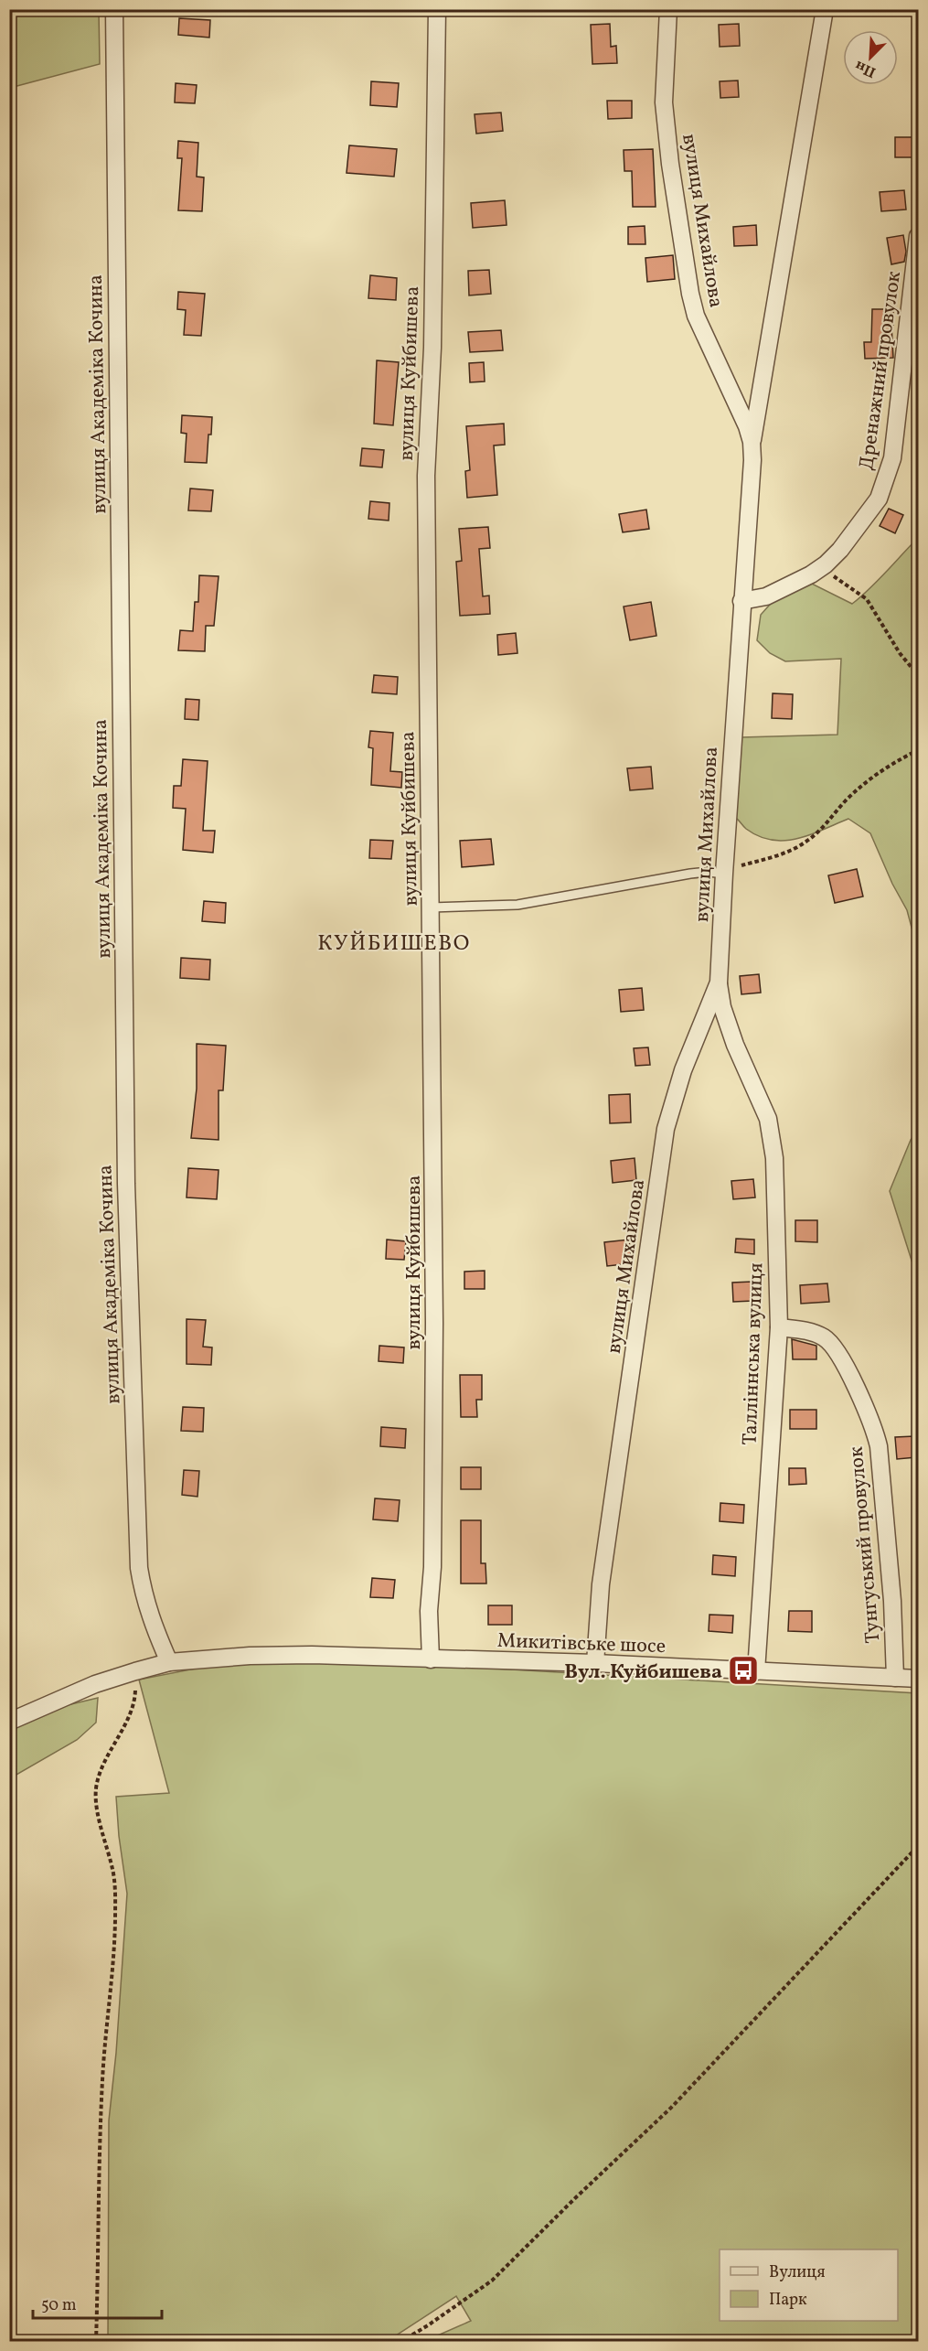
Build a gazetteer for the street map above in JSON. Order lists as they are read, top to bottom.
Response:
{
  "streets": {
    "street": [
      "вулиця Михайлова",
      "Дренажний провулок",
      "вулиця Куйбишева",
      "вулиця Академіка Кочина",
      "Талліннська вулиця",
      "Тунгуський провулок",
      "Микитівське шосе"
    ]
  },
  "crossings": [
    ["вулиця Михайлова", "Дренажний провулок"],
    ["вулиця Михайлова", "Талліннська вулиця"],
    ["вулиця Михайлова", "Микитівське шосе"],
    ["вулиця Куйбишева", "Микитівське шосе"],
    ["вулиця Академіка Кочина", "Микитівське шосе"],
    ["Талліннська вулиця", "Тунгуський провулок"],
    ["Талліннська вулиця", "Микитівське шосе"],
    ["Тунгуський провулок", "Микитівське шосе"]
  ],
  "districts": ["КУЙБИШЕВО"],
  "places": {
    "bus stop": ["Вул. Куйбишева"]
  },
  "legend": ["Вулиця", "Парк"],
  "scale_bar": "50 m",
  "north": "bottom left"
}
